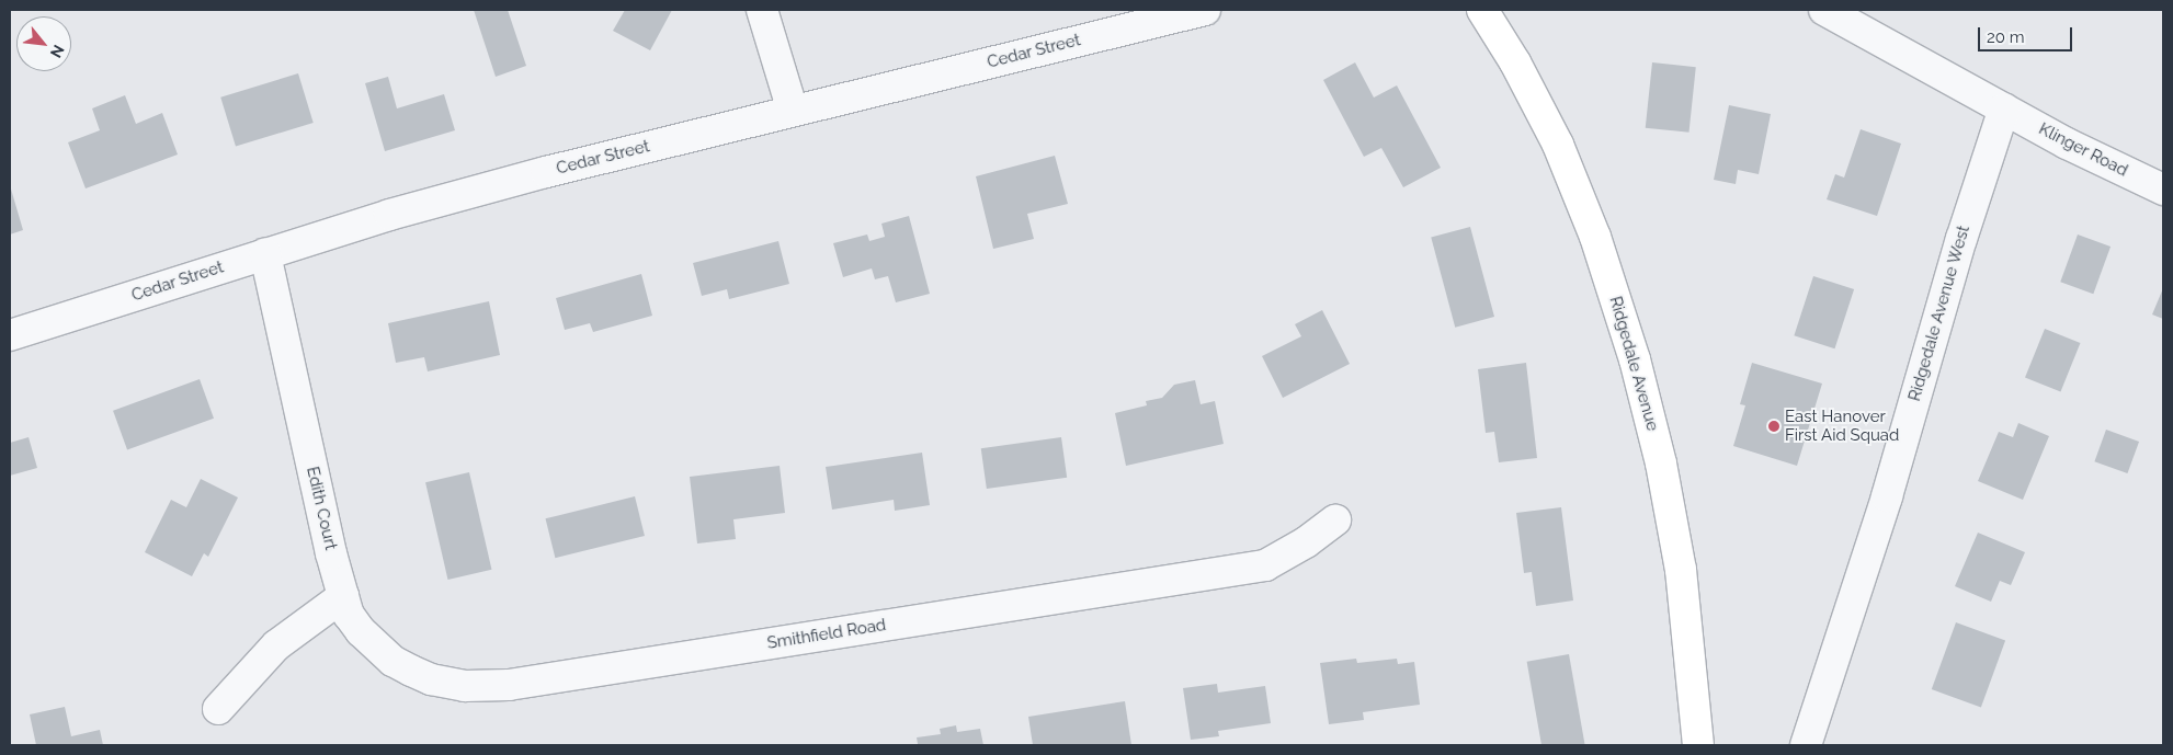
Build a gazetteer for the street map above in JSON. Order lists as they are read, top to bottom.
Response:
{
  "streets": {
    "main road": ["Ridgedale Avenue"],
    "street": [
      "Cedar Street",
      "Klinger Road",
      "Ridgedale Avenue West",
      "Edith Court",
      "Smithfield Road"
    ]
  },
  "crossings": [
    ["Cedar Street", "Edith Court"],
    ["Klinger Road", "Ridgedale Avenue West"],
    ["Edith Court", "Smithfield Road"]
  ],
  "places": ["East Hanover First Aid Squad"],
  "scale_bar": "20 m",
  "north": "bottom right"
}
